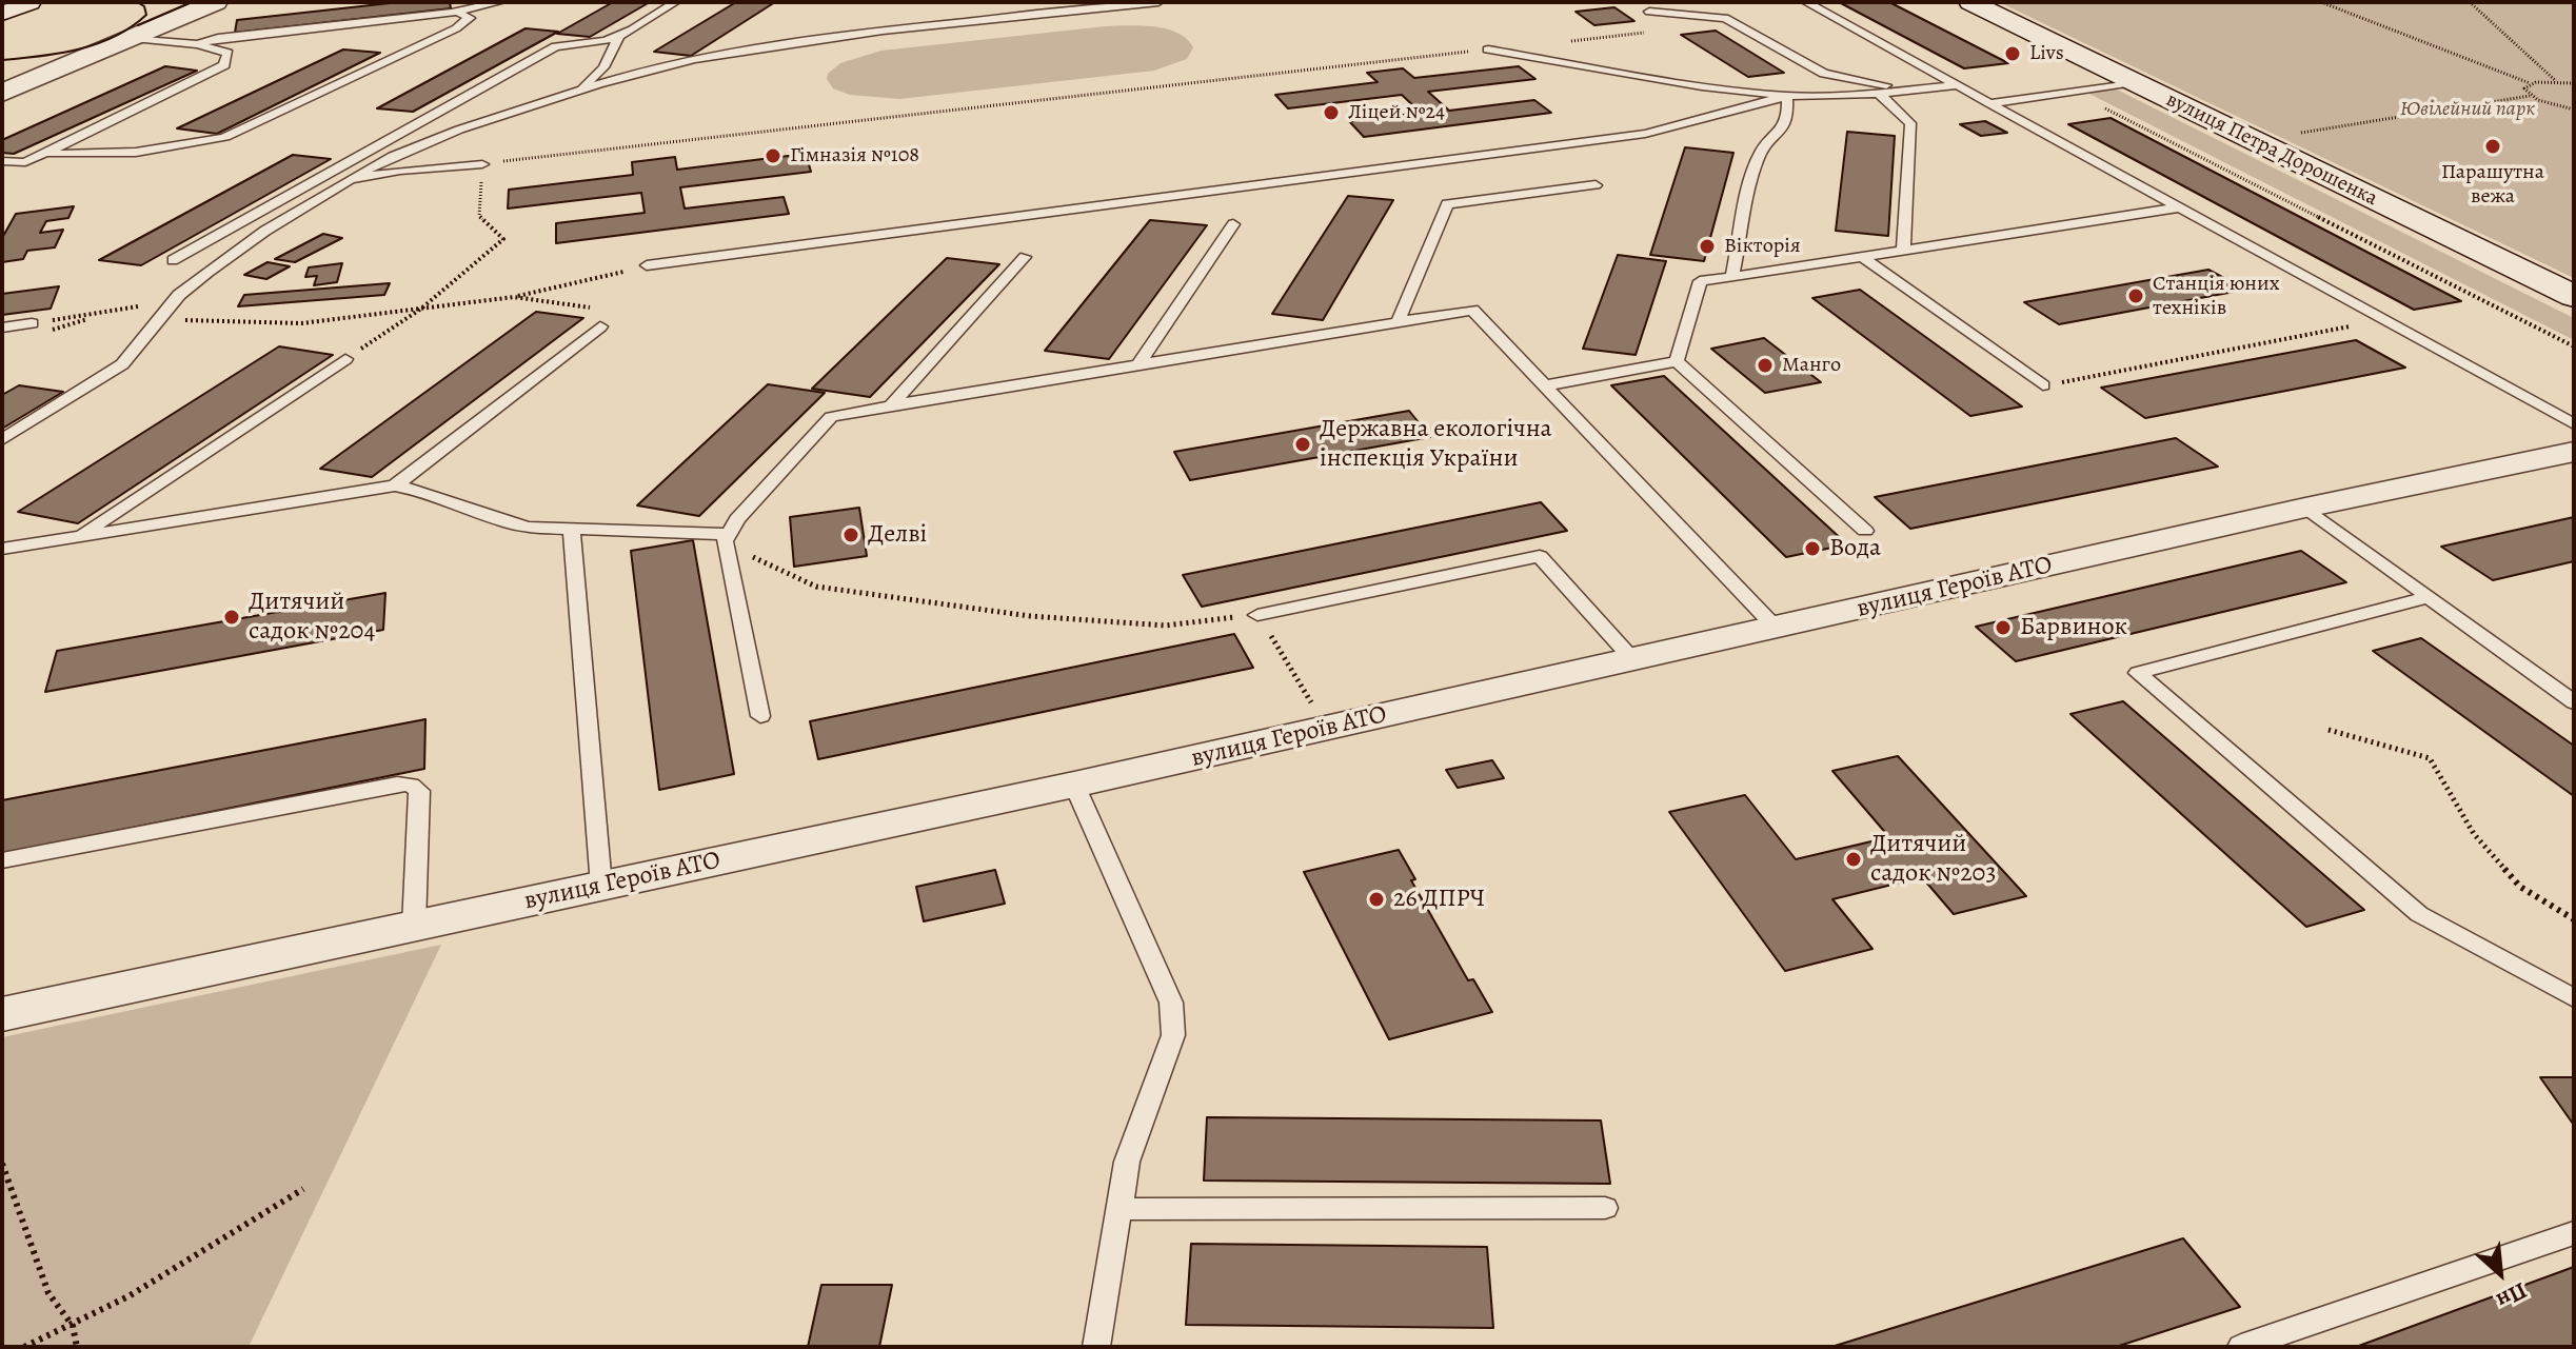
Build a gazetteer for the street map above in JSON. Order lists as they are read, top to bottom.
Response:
{
  "streets": {
    "main road": ["вулиця Петра Дорошенка"],
    "street": ["вулиця Героїв АТО"]
  },
  "parks": ["Ювілейний парк"],
  "places": [
    "Livs",
    "Ліцей №24",
    "Парашутна вежа",
    "Гімназія №108",
    "Вікторія",
    "Станція юних техніків",
    "Манго",
    "Державна екологічна інспекція України",
    "Делві",
    "Вода",
    "Дитячий садок №204",
    "Барвинок",
    "Дитячий садок №203",
    "26 ДПРЧ"
  ],
  "north": "bottom right"
}
